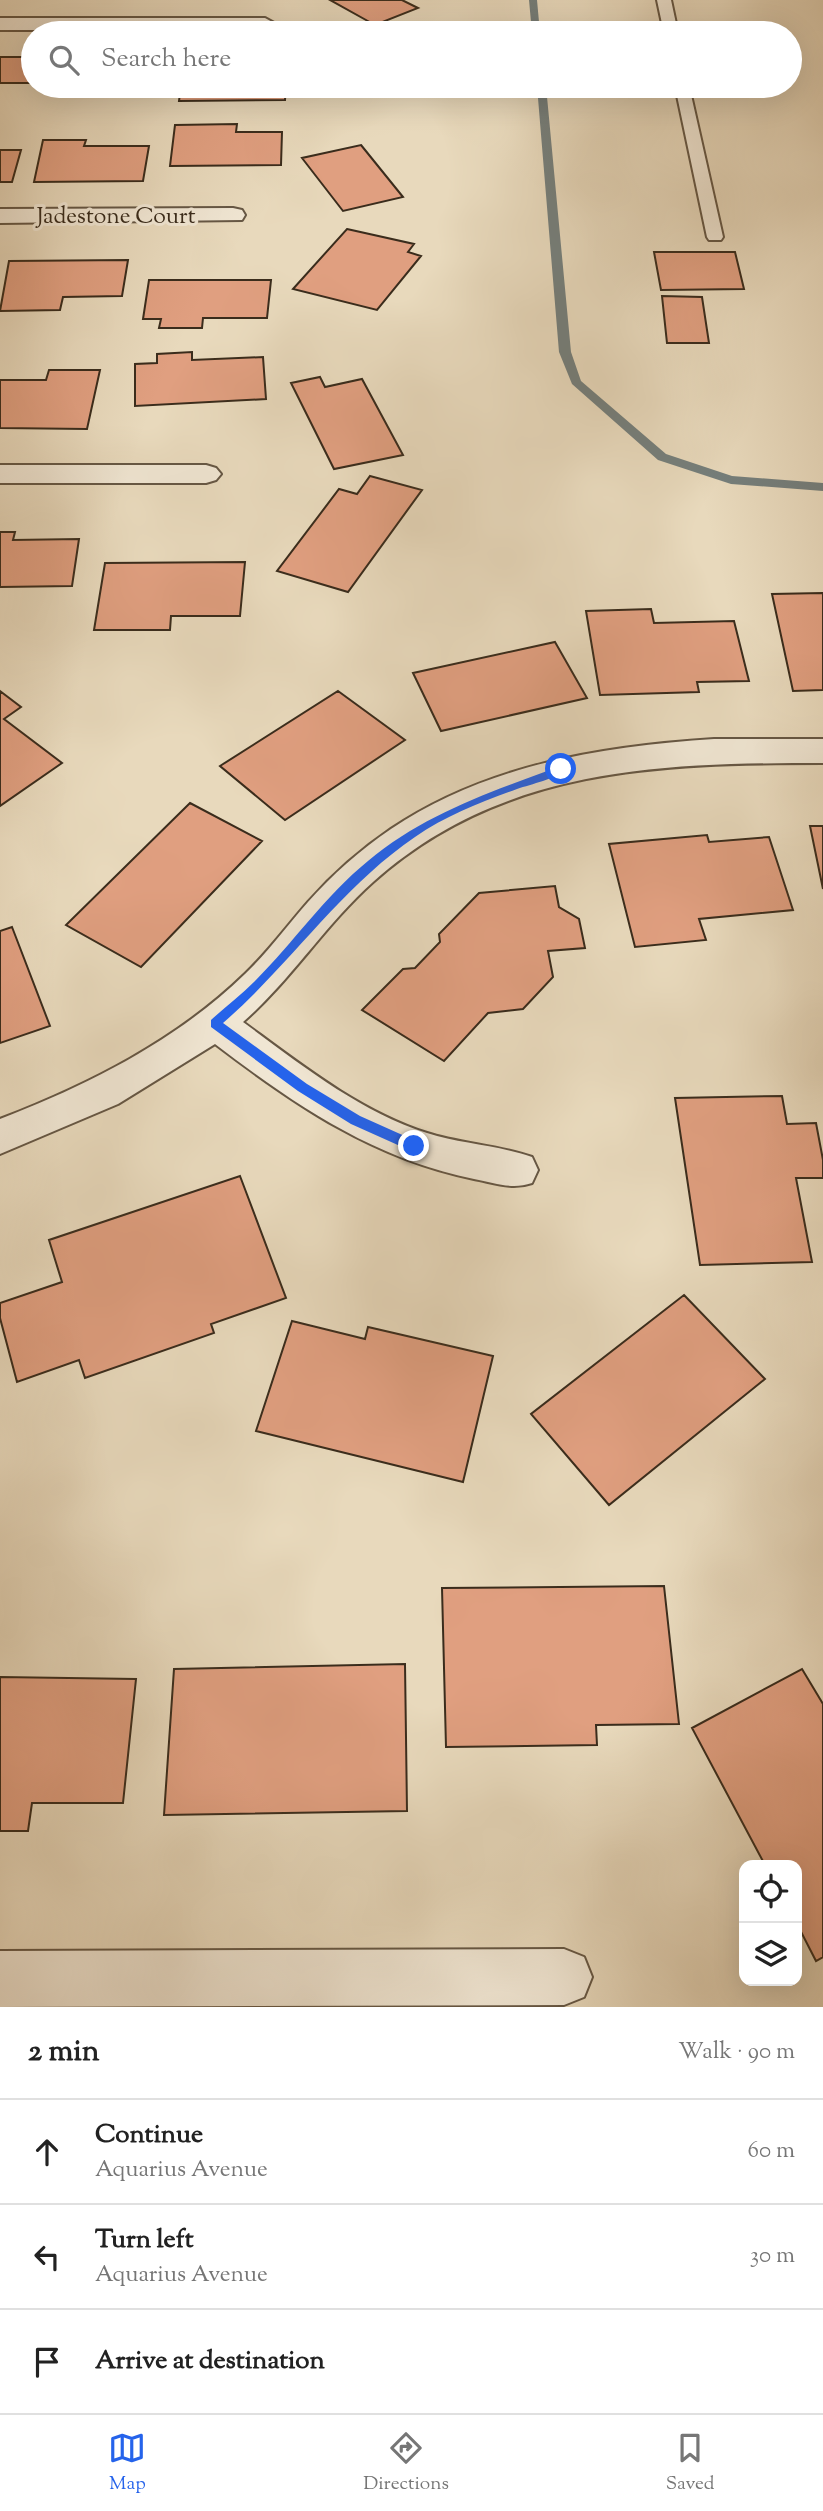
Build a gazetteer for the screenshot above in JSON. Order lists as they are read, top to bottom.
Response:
{
  "streets": {
    "street": ["Jadestone Court"]
  },
  "page": {
    "search": "Search here",
    "heading": ["2 min", "Walk · 90 m"],
    "list": [
      ["Continue", "Aquarius Avenue", "60 m"],
      ["Turn left", "Aquarius Avenue", "30 m"],
      "Arrive at destination"
    ],
    "nav": ["Map", "Directions", "Saved"]
  }
}
